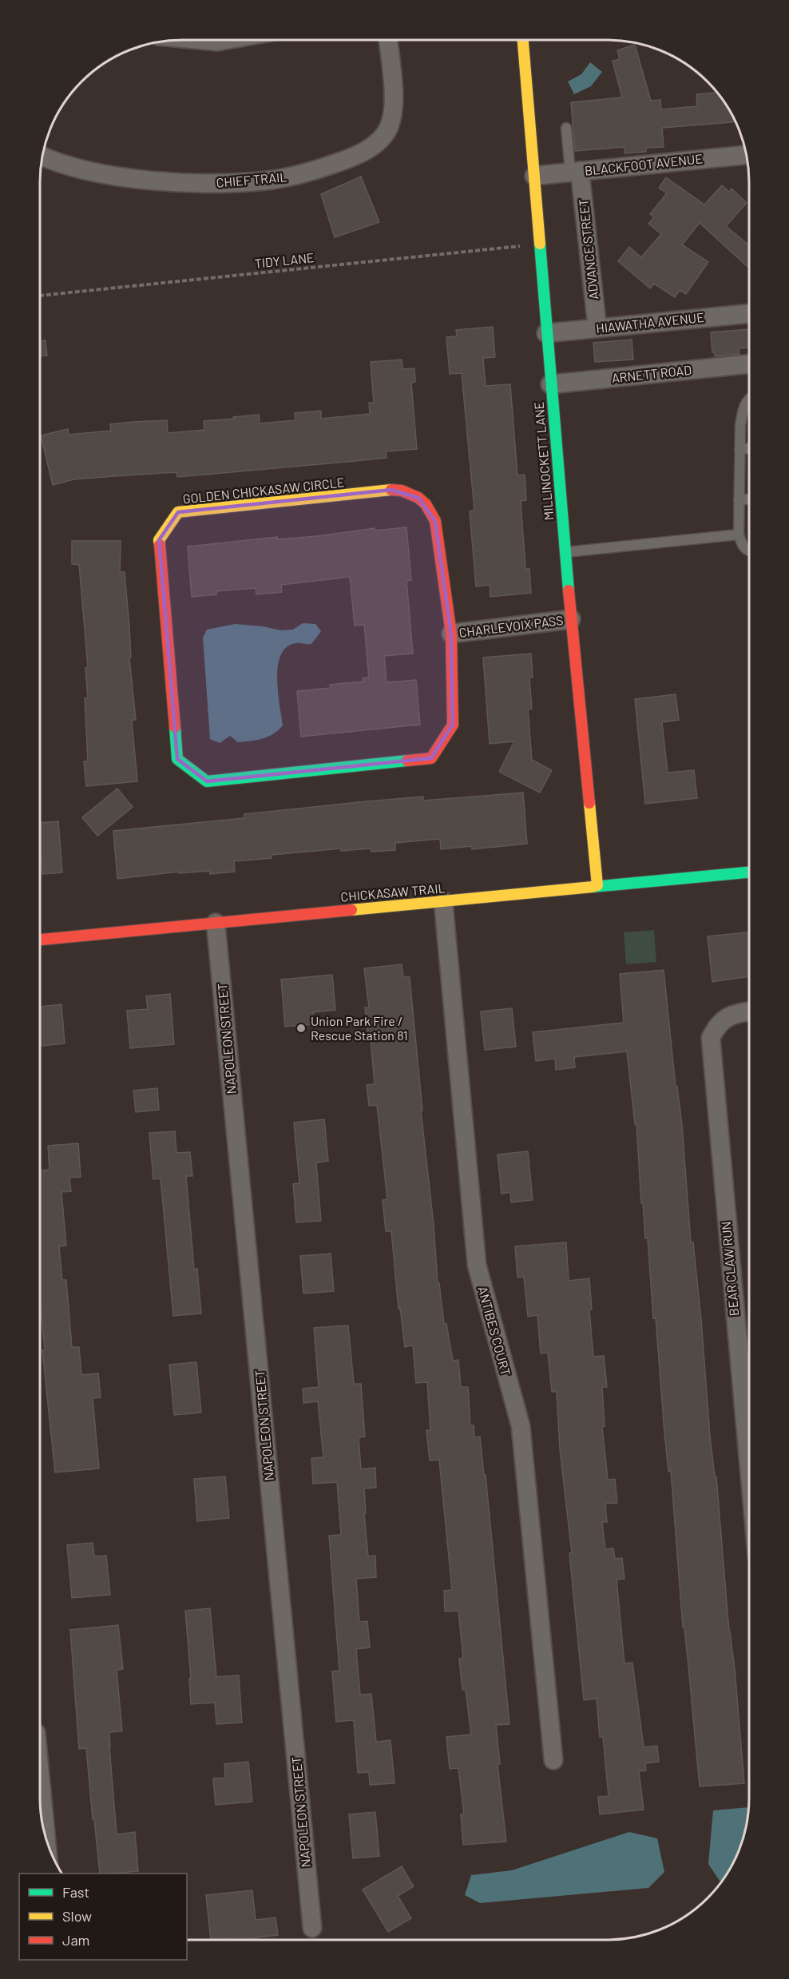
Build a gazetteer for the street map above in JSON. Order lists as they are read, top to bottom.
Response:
{
  "streets": {
    "street": [
      "BLACKFOOT AVENUE",
      "CHIEF TRAIL",
      "ADVANCE STREET",
      "HIAWATHA AVENUE",
      "ARNETT ROAD",
      "MILLINOCKETT LANE",
      "GOLDEN CHICKASAW CIRCLE",
      "CHARLEVOIX PASS",
      "CHICKASAW TRAIL",
      "NAPOLEON STREET",
      "BEAR CLAW RUN",
      "ANTIBES COURT"
    ],
    "path": ["TIDY LANE"]
  },
  "crossings": [
    ["BLACKFOOT AVENUE", "ADVANCE STREET"],
    ["BLACKFOOT AVENUE", "MILLINOCKETT LANE"],
    ["ADVANCE STREET", "HIAWATHA AVENUE"],
    ["TIDY LANE", "MILLINOCKETT LANE"],
    ["HIAWATHA AVENUE", "MILLINOCKETT LANE"],
    ["ARNETT ROAD", "MILLINOCKETT LANE"],
    ["MILLINOCKETT LANE", "CHARLEVOIX PASS"],
    ["MILLINOCKETT LANE", "CHICKASAW TRAIL"],
    ["GOLDEN CHICKASAW CIRCLE", "CHARLEVOIX PASS"],
    ["CHICKASAW TRAIL", "NAPOLEON STREET"],
    ["CHICKASAW TRAIL", "ANTIBES COURT"]
  ],
  "places": ["Union Park Fire / Rescue Station 81"],
  "legend": ["Fast", "Slow", "Jam"]
}
